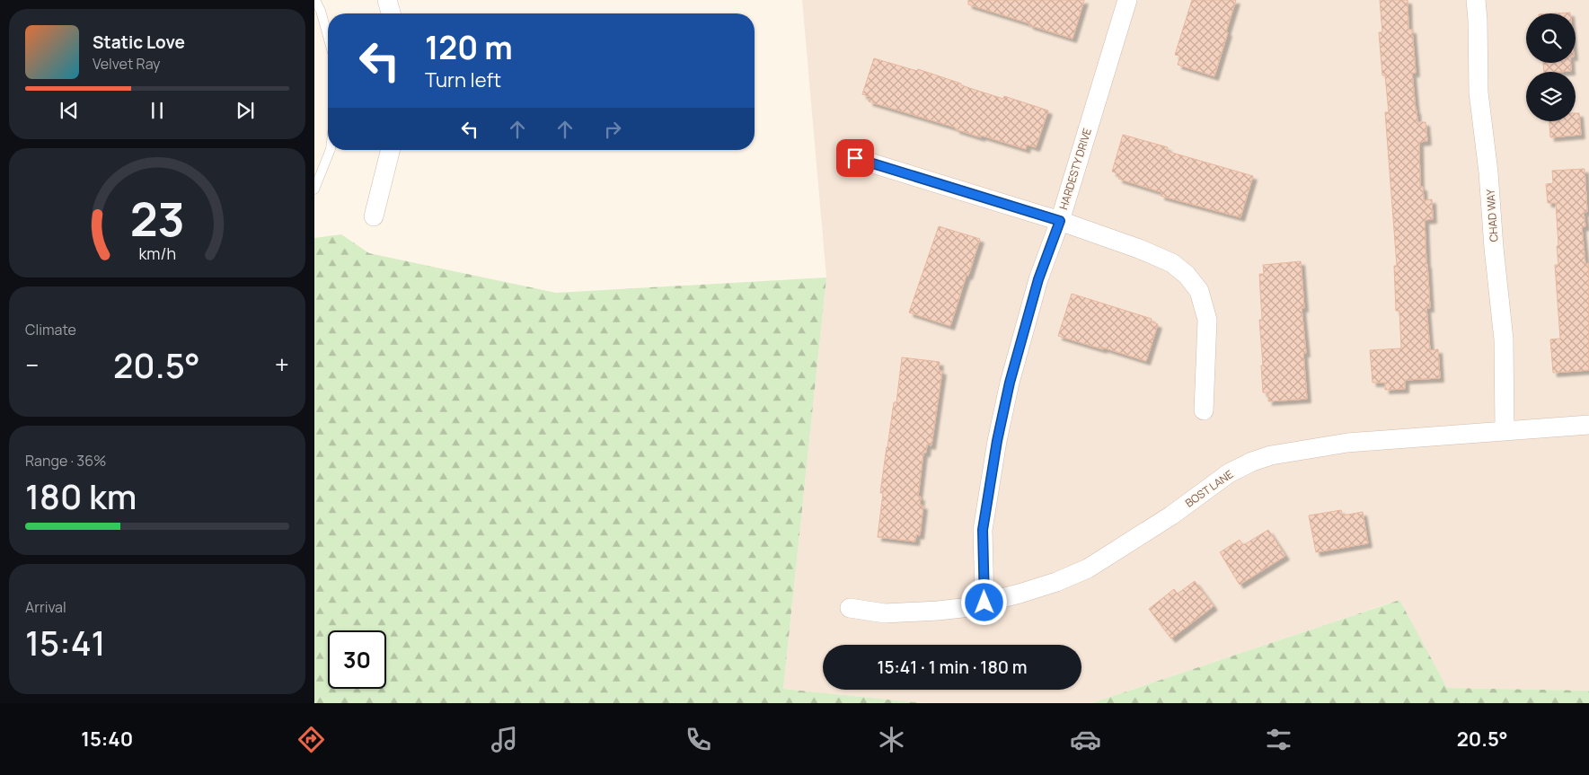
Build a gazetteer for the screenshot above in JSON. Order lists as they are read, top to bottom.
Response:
{
  "streets": {
    "street": ["HARDESTY DRIVE", "CHAD WAY", "BOST LANE"]
  },
  "crossings": [
    ["HARDESTY DRIVE", "BOST LANE"],
    ["CHAD WAY", "BOST LANE"]
  ],
  "page": {
    "turn": ["120 m", "Turn left"],
    "song": ["Static Love", "Velvet Ray"],
    "tile": [
      "Climate",
      ["Range · 36%", "180 km"],
      ["Arrival", "15:41"]
    ],
    "heat": ["−", "20.5°", "+"],
    "limit": "30",
    "trip": "15:41 · 1 min · 180 m",
    "tabs": ["15:40", "20.5°"],
    "gauge": ["23", "km/h"]
  }
}
